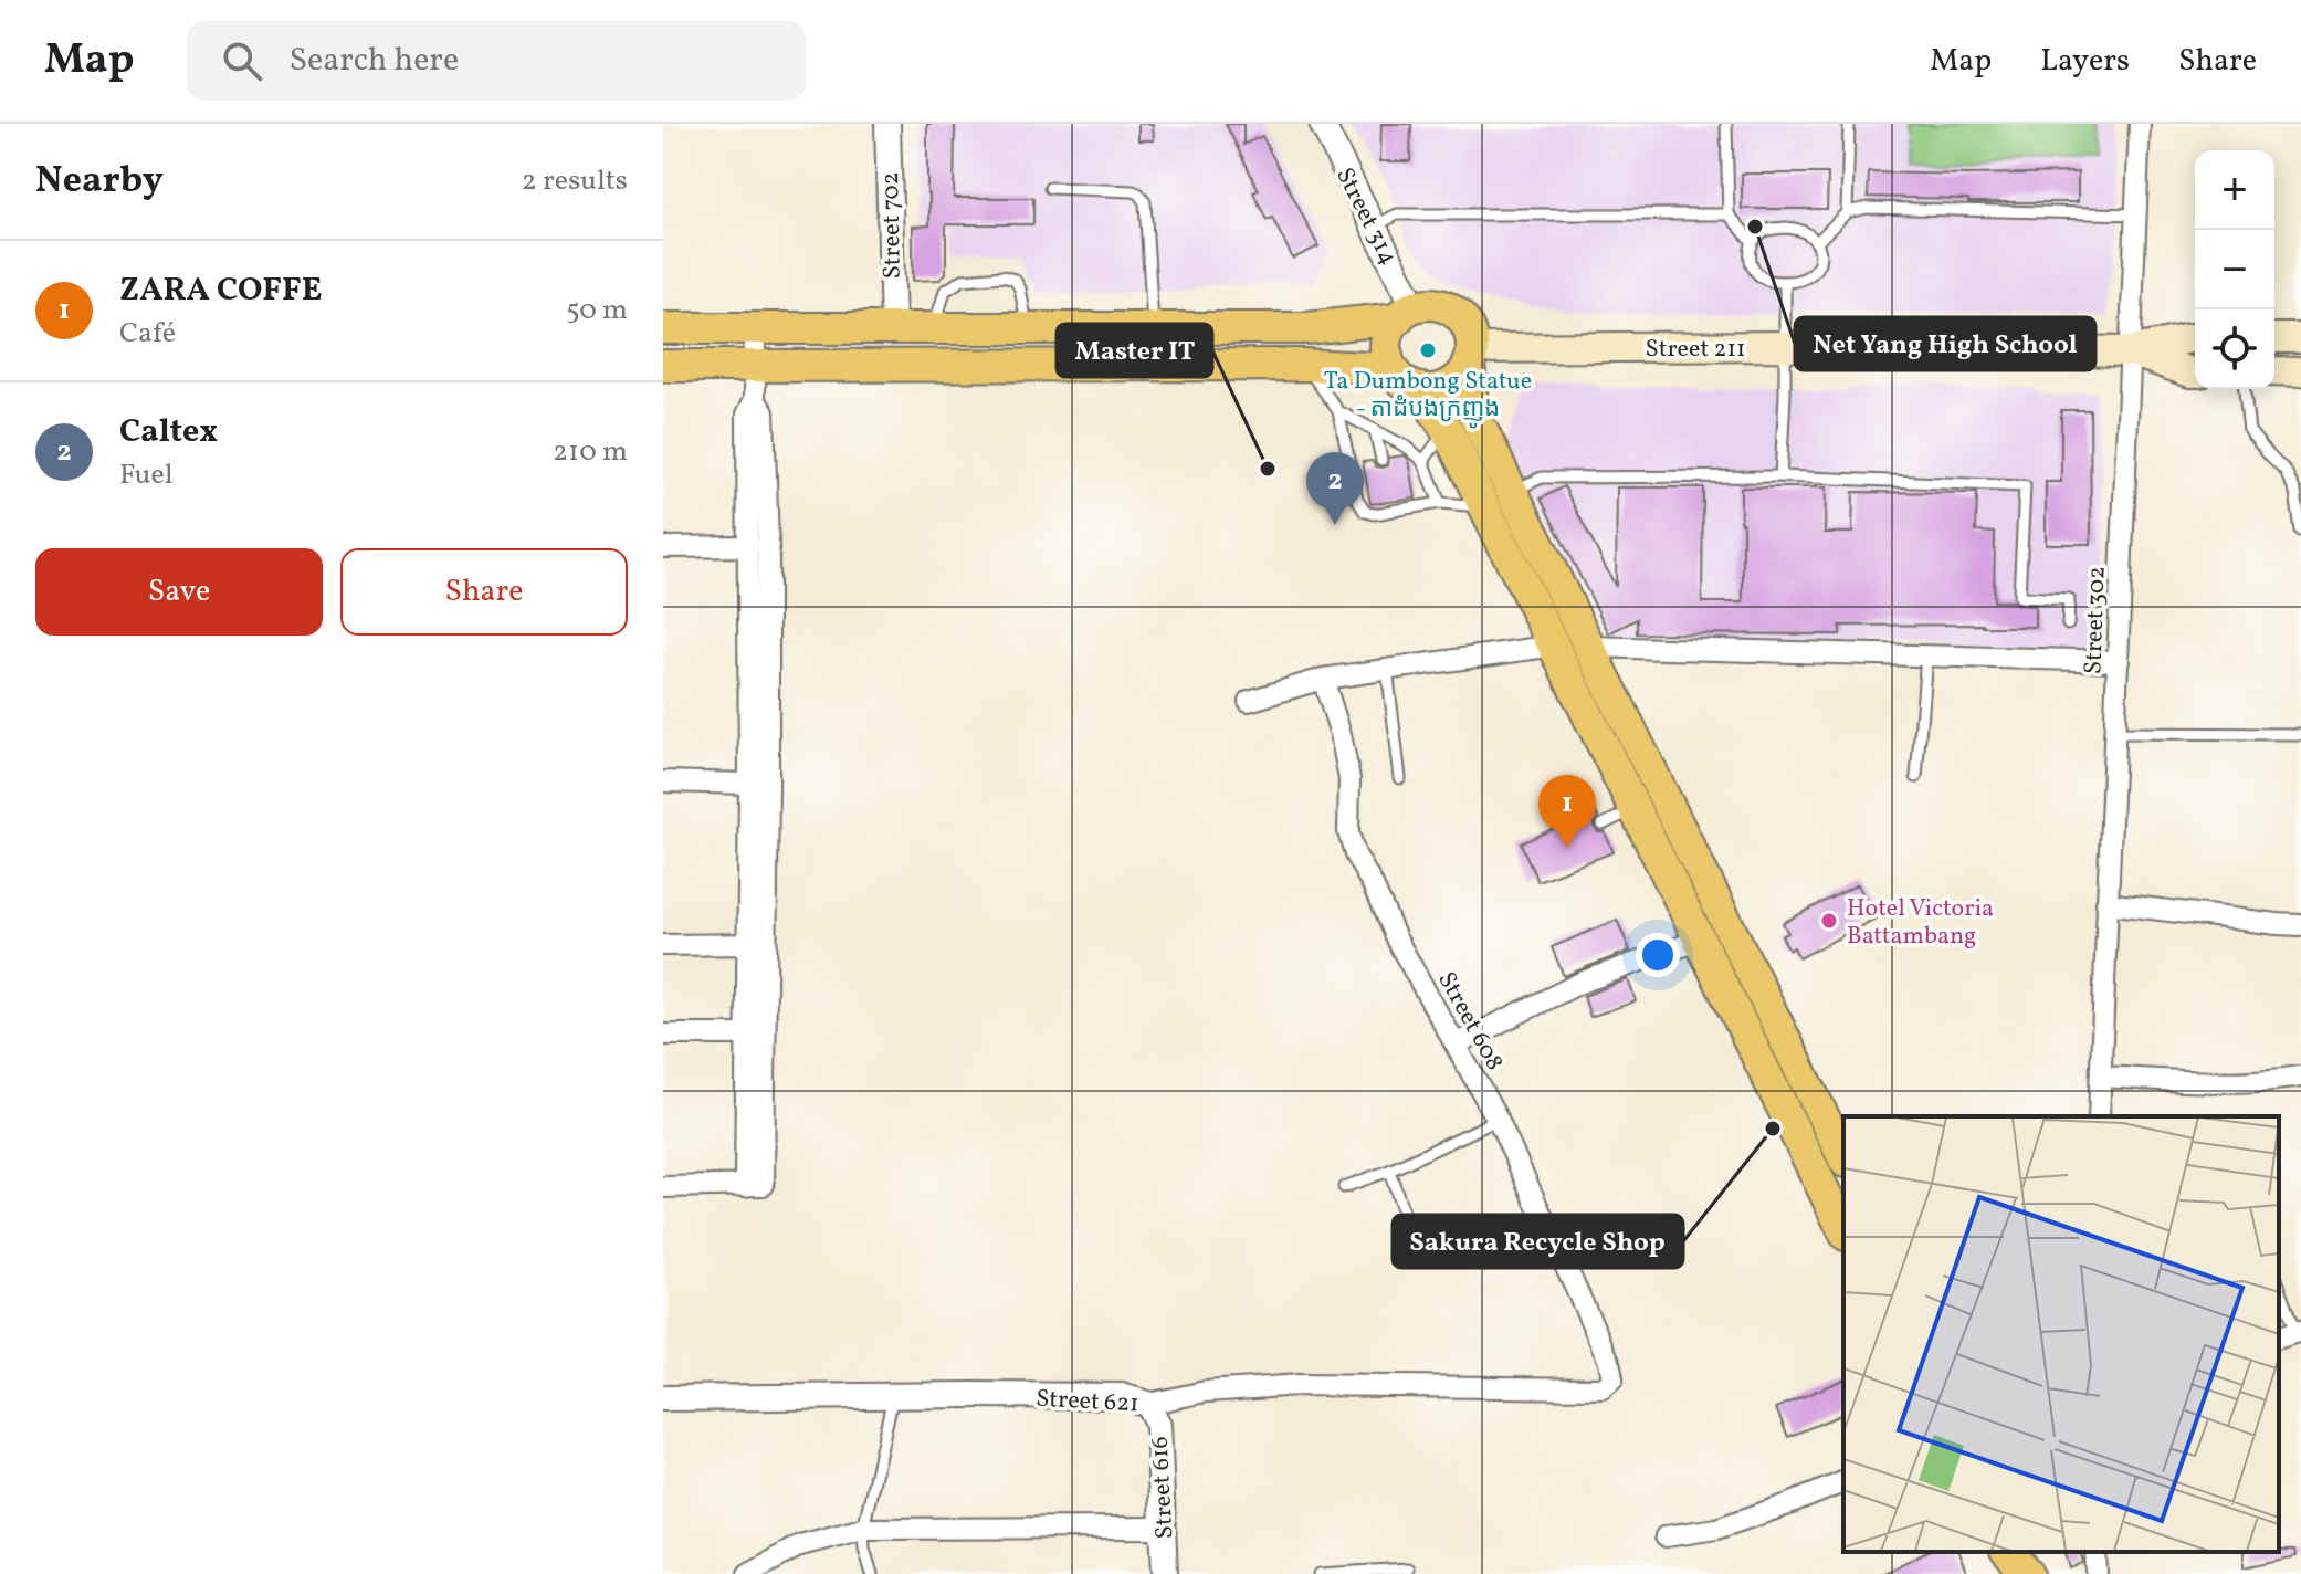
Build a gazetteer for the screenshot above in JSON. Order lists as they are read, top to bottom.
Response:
{
  "streets": {
    "main road": ["Street 211"],
    "street": [
      "Street 314",
      "Street 702",
      "Street 302",
      "Street 608",
      "Street 621",
      "Street 616"
    ]
  },
  "crossings": [
    ["Street 314", "Street 211"],
    ["Street 211", "Street 302"],
    ["Street 608", "Street 621"],
    ["Street 621", "Street 616"]
  ],
  "places": [
    "Net Yang High School",
    "Ta Dumbong Statue - តាដំបងក្រញូង",
    "Master IT",
    "Hotel Victoria Battambang",
    "Sakura Recycle Shop"
  ],
  "page": {
    "header": "Map",
    "search": "Search here",
    "nav": ["Map", "Layers", "Share"],
    "heading": ["Nearby", "2 results"],
    "map_buttons": ["+", "−"],
    "list": [
      {
        "mark": "1",
        "name": "ZARA COFFE",
        "note": "Café",
        "value": "50 m"
      },
      {
        "mark": "2",
        "name": "Caltex",
        "note": "Fuel",
        "value": "210 m"
      }
    ],
    "pins": ["2", "1"],
    "buttons": ["Save", "Share"]
  }
}
